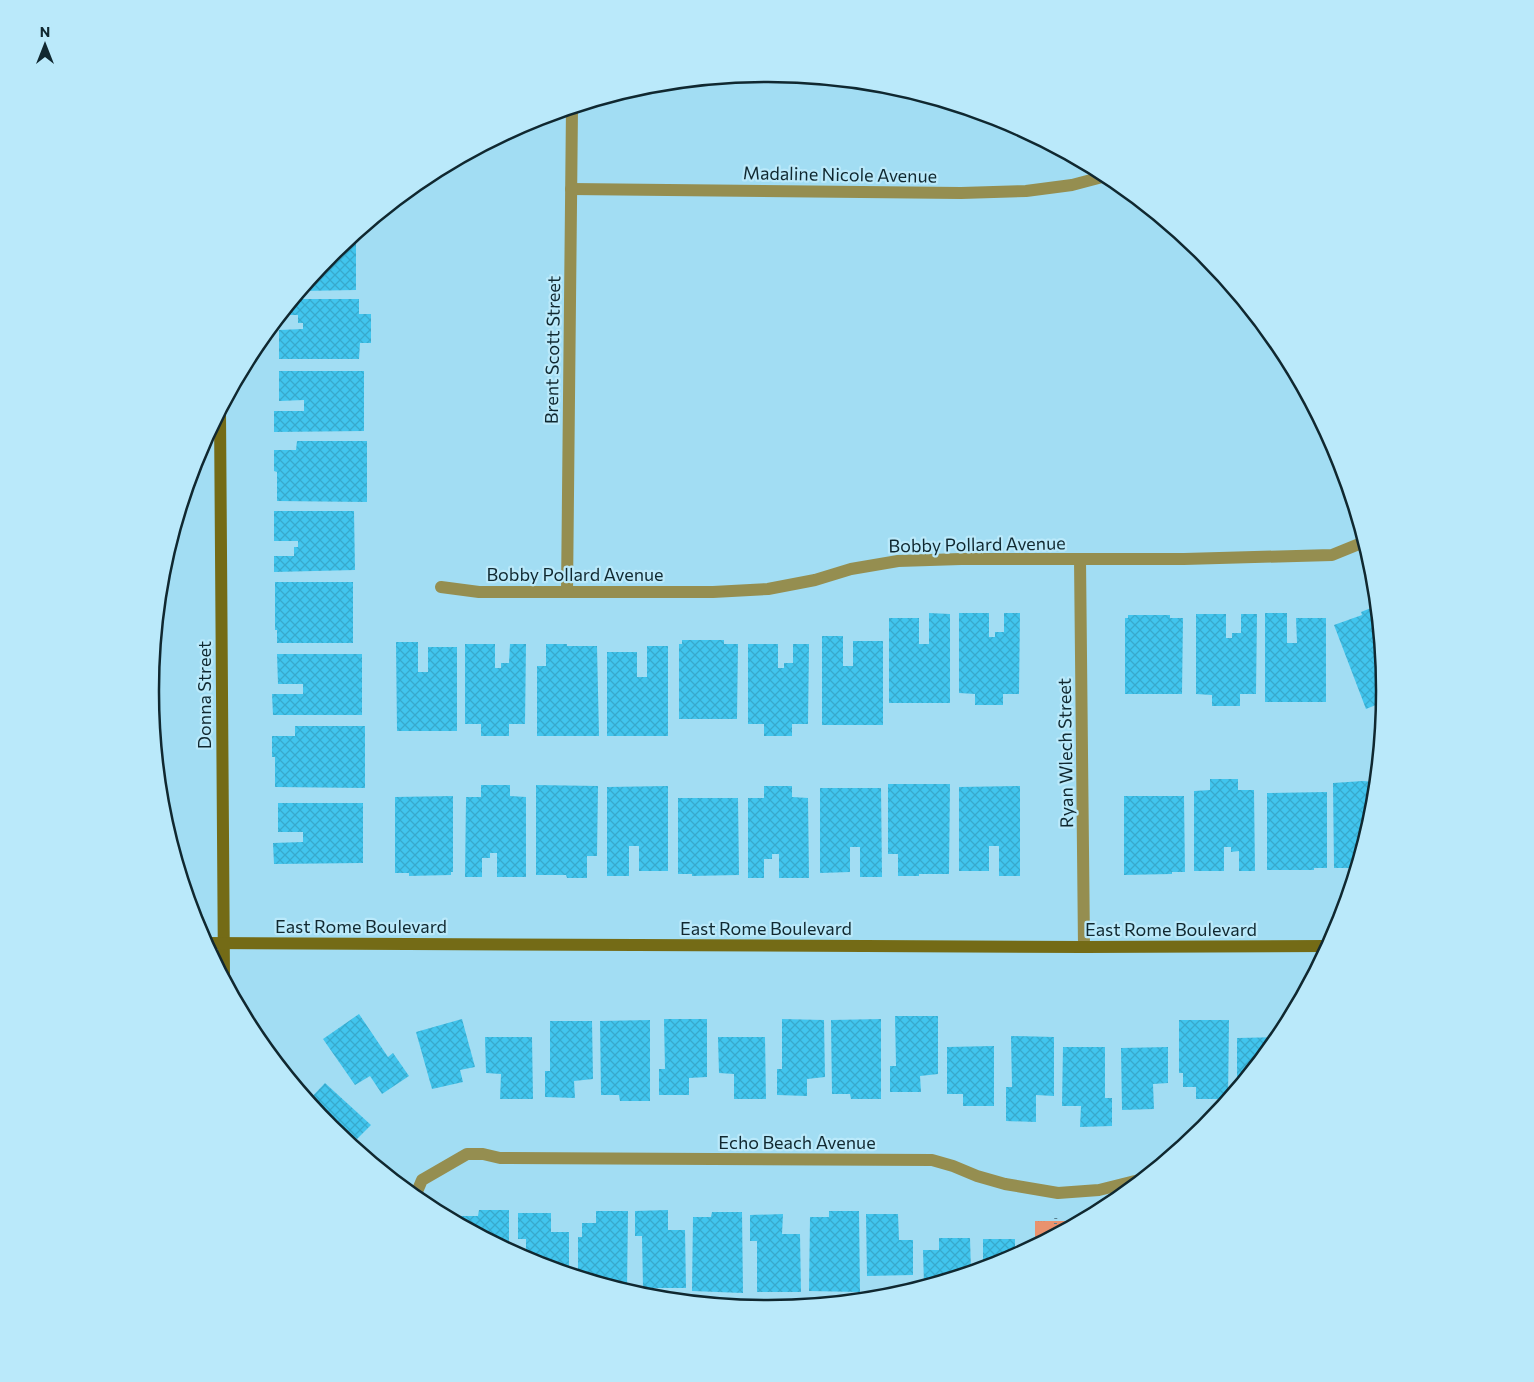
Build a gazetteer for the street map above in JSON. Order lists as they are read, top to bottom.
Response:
{
  "streets": {
    "street": [
      "Madaline Nicole Avenue",
      "Brent Scott Street",
      "Bobby Pollard Avenue",
      "Donna Street",
      "Ryan Wlech Street",
      "East Rome Boulevard",
      "Echo Beach Avenue"
    ]
  },
  "crossings": [
    ["Madaline Nicole Avenue", "Brent Scott Street"],
    ["Brent Scott Street", "Bobby Pollard Avenue"],
    ["Bobby Pollard Avenue", "Ryan Wlech Street"],
    ["Donna Street", "East Rome Boulevard"],
    ["Ryan Wlech Street", "East Rome Boulevard"]
  ],
  "north": "top"
}
